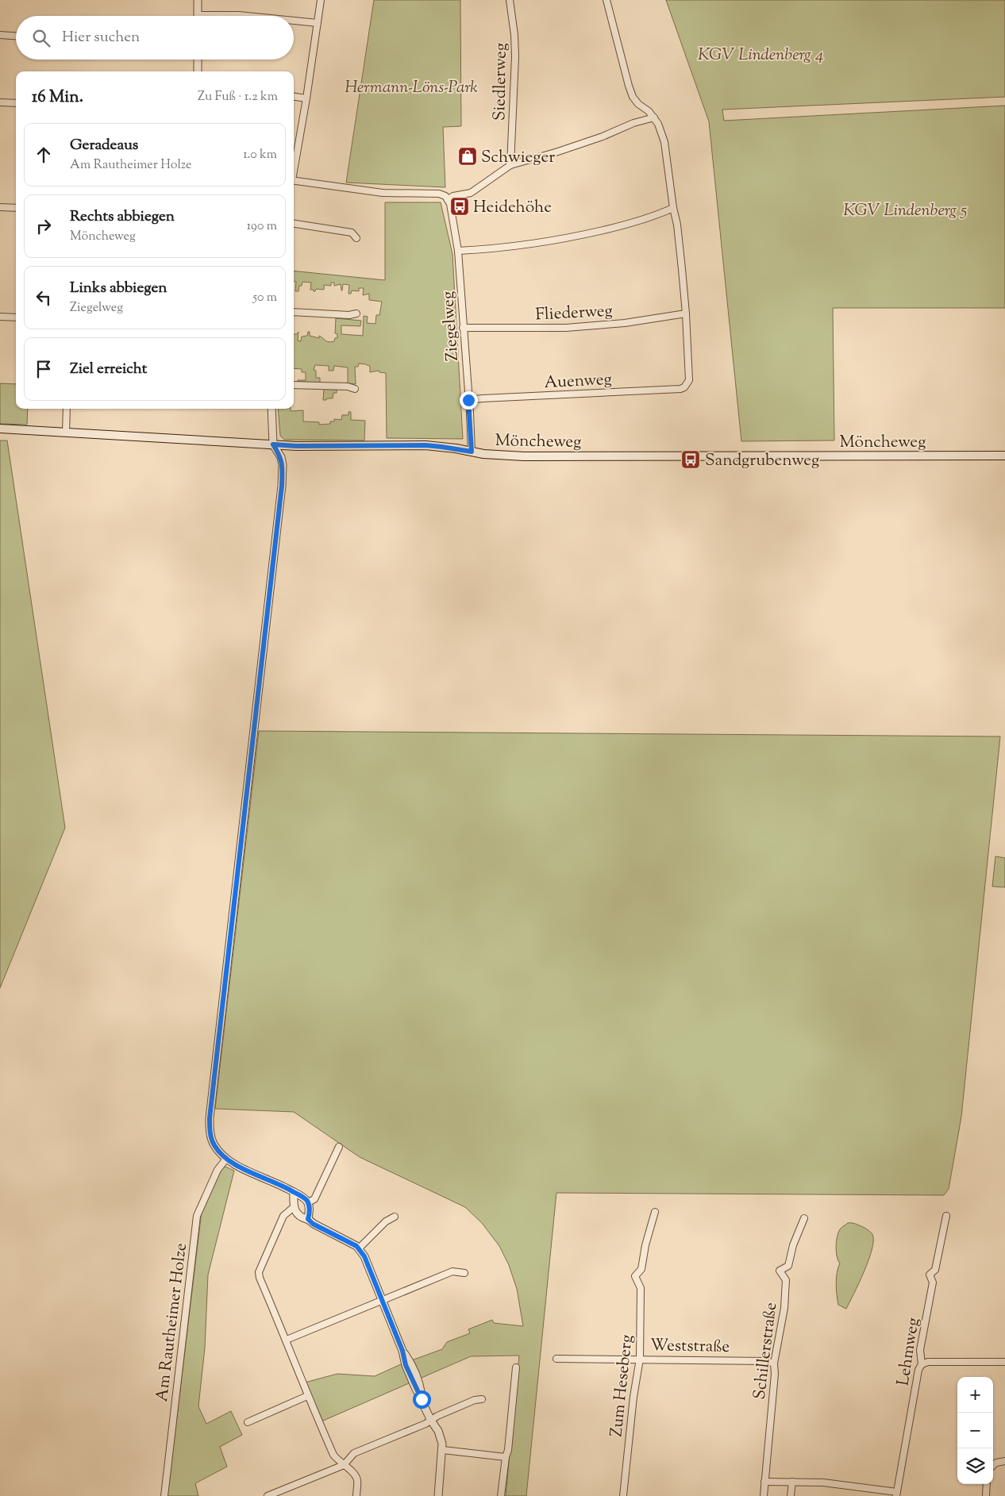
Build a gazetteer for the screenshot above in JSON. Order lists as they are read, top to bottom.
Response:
{
  "streets": {
    "main road": ["Möncheweg"],
    "street": [
      "Siedlerweg",
      "Fliederweg",
      "Ziegelweg",
      "Auenweg",
      "Am Rautheimer Holze",
      "Weststraße",
      "Schillerstraße",
      "Lehmweg",
      "Zum Heseberg"
    ]
  },
  "crossings": [
    ["Fliederweg", "Ziegelweg"],
    ["Fliederweg", "Auenweg"],
    ["Ziegelweg", "Auenweg"],
    ["Ziegelweg", "Möncheweg"],
    ["Weststraße", "Schillerstraße"],
    ["Weststraße", "Zum Heseberg"]
  ],
  "parks": ["KGV Lindenberg 4", "Hermann-Löns-Park", "KGV Lindenberg 5"],
  "places": {
    "shop": ["Schwieger"],
    "bus stop": ["Heidehöhe", "Sandgrubenweg"]
  },
  "page": {
    "search": "Hier suchen",
    "heading": ["16 Min.", "Zu Fuß · 1.2 km"],
    "list": [
      ["Geradeaus", "Am Rautheimer Holze", "1.0 km"],
      ["Rechts abbiegen", "Möncheweg", "190 m"],
      ["Links abbiegen", "Ziegelweg", "50 m"],
      "Ziel erreicht"
    ],
    "map_buttons": ["+", "−"]
  }
}
